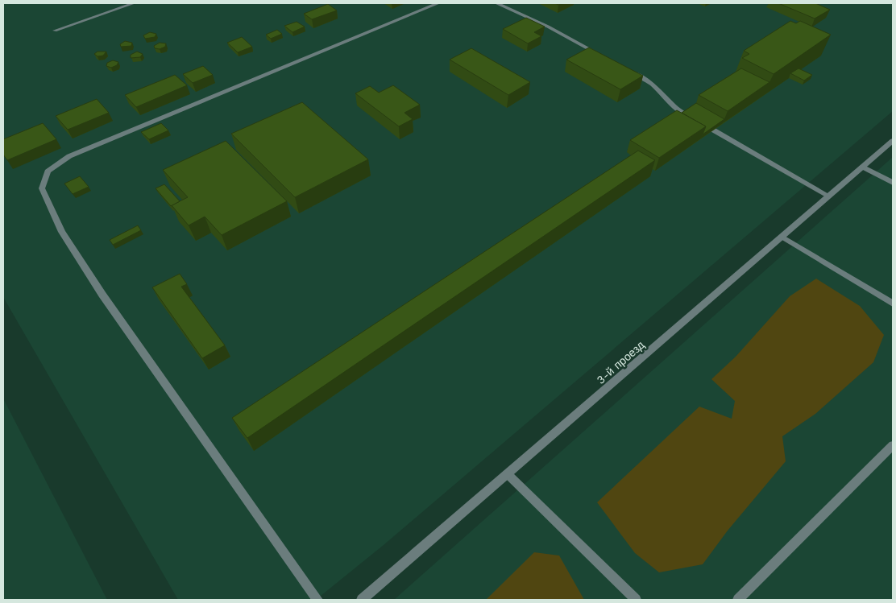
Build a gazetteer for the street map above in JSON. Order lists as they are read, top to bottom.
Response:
{
  "streets": {
    "street": ["3-й проезд"]
  }
}
